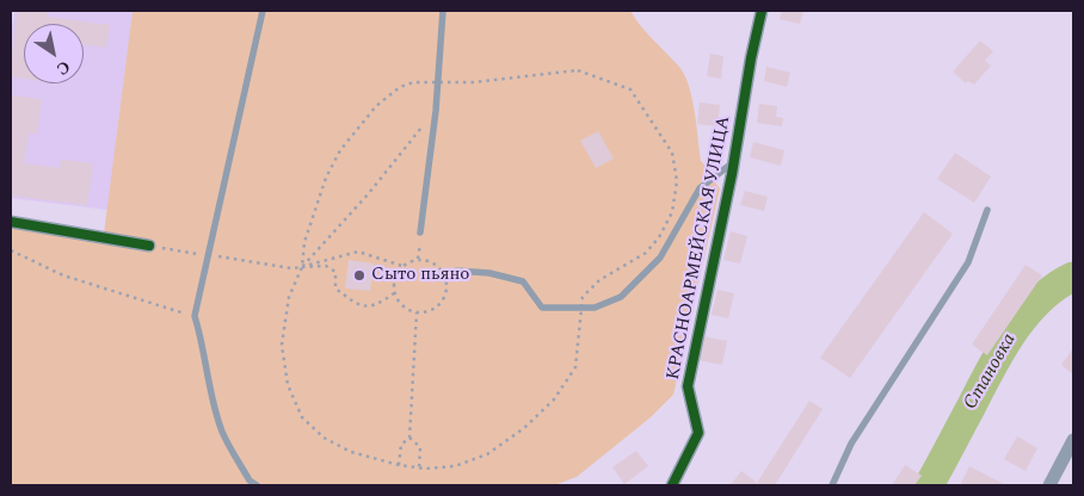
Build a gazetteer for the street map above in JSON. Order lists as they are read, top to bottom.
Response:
{
  "streets": {
    "street": ["КРАСНОАРМЕЙСКАЯ УЛИЦА"]
  },
  "water": ["Становка"],
  "places": ["Сыто пьяно"],
  "north": "bottom right"
}
